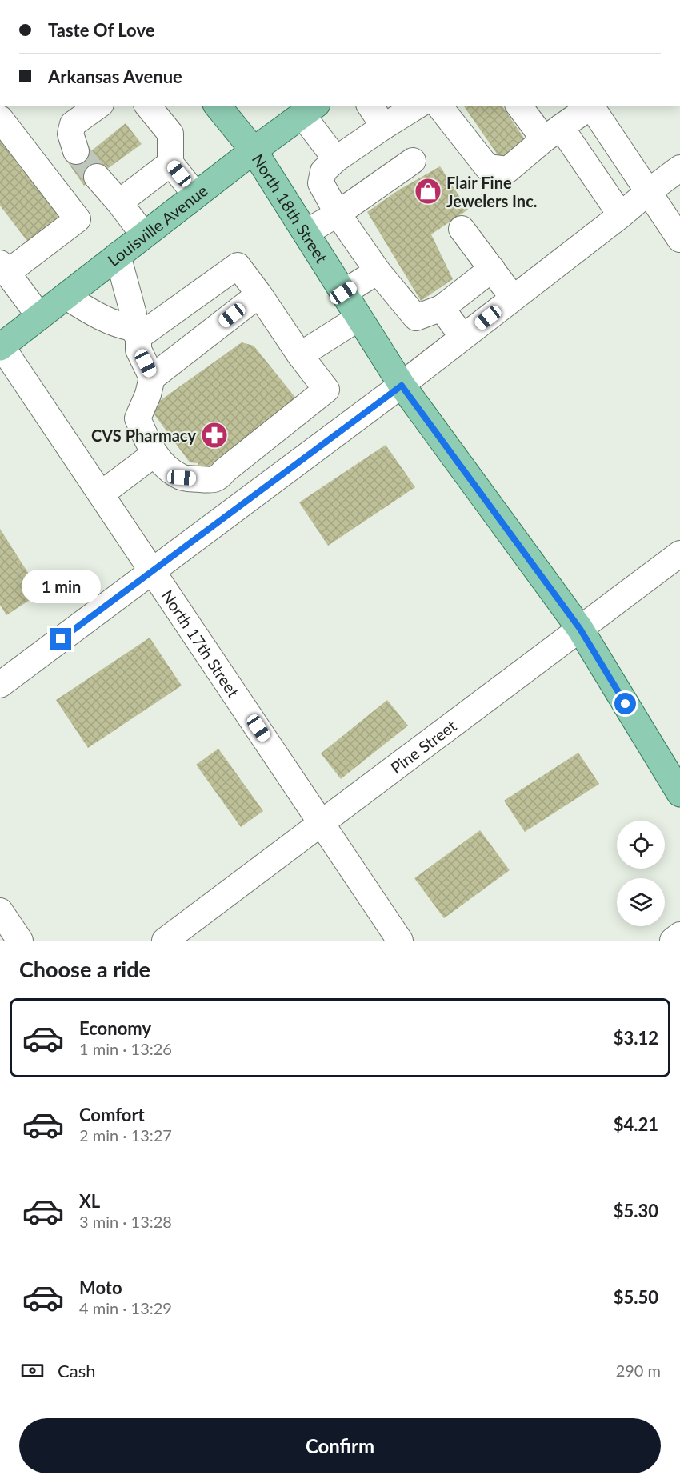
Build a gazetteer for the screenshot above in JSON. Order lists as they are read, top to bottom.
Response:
{
  "streets": {
    "main road": ["North 18th Street", "Louisville Avenue"],
    "street": ["North 17th Street", "Pine Street"]
  },
  "crossings": [
    ["North 18th Street", "Louisville Avenue"],
    ["North 18th Street", "Pine Street"],
    ["Louisville Avenue", "North 17th Street"],
    ["North 17th Street", "Pine Street"]
  ],
  "places": {
    "shop": ["Flair Fine Jewelers Inc."],
    "pharmacy": ["CVS Pharmacy"]
  },
  "page": {
    "banner": ["Taste Of Love", "Arkansas Avenue"],
    "bubble": "1 min",
    "heading": "Choose a ride",
    "list": [
      {
        "name": "Economy",
        "note": "1 min · 13:26",
        "value": "$3.12"
      },
      {
        "name": "Comfort",
        "note": "2 min · 13:27",
        "value": "$4.21"
      },
      {
        "name": "XL",
        "note": "3 min · 13:28",
        "value": "$5.30"
      },
      {
        "name": "Moto",
        "note": "4 min · 13:29",
        "value": "$5.50"
      }
    ],
    "pay": ["Cash", "290 m"],
    "buttons": "Confirm"
  }
}
